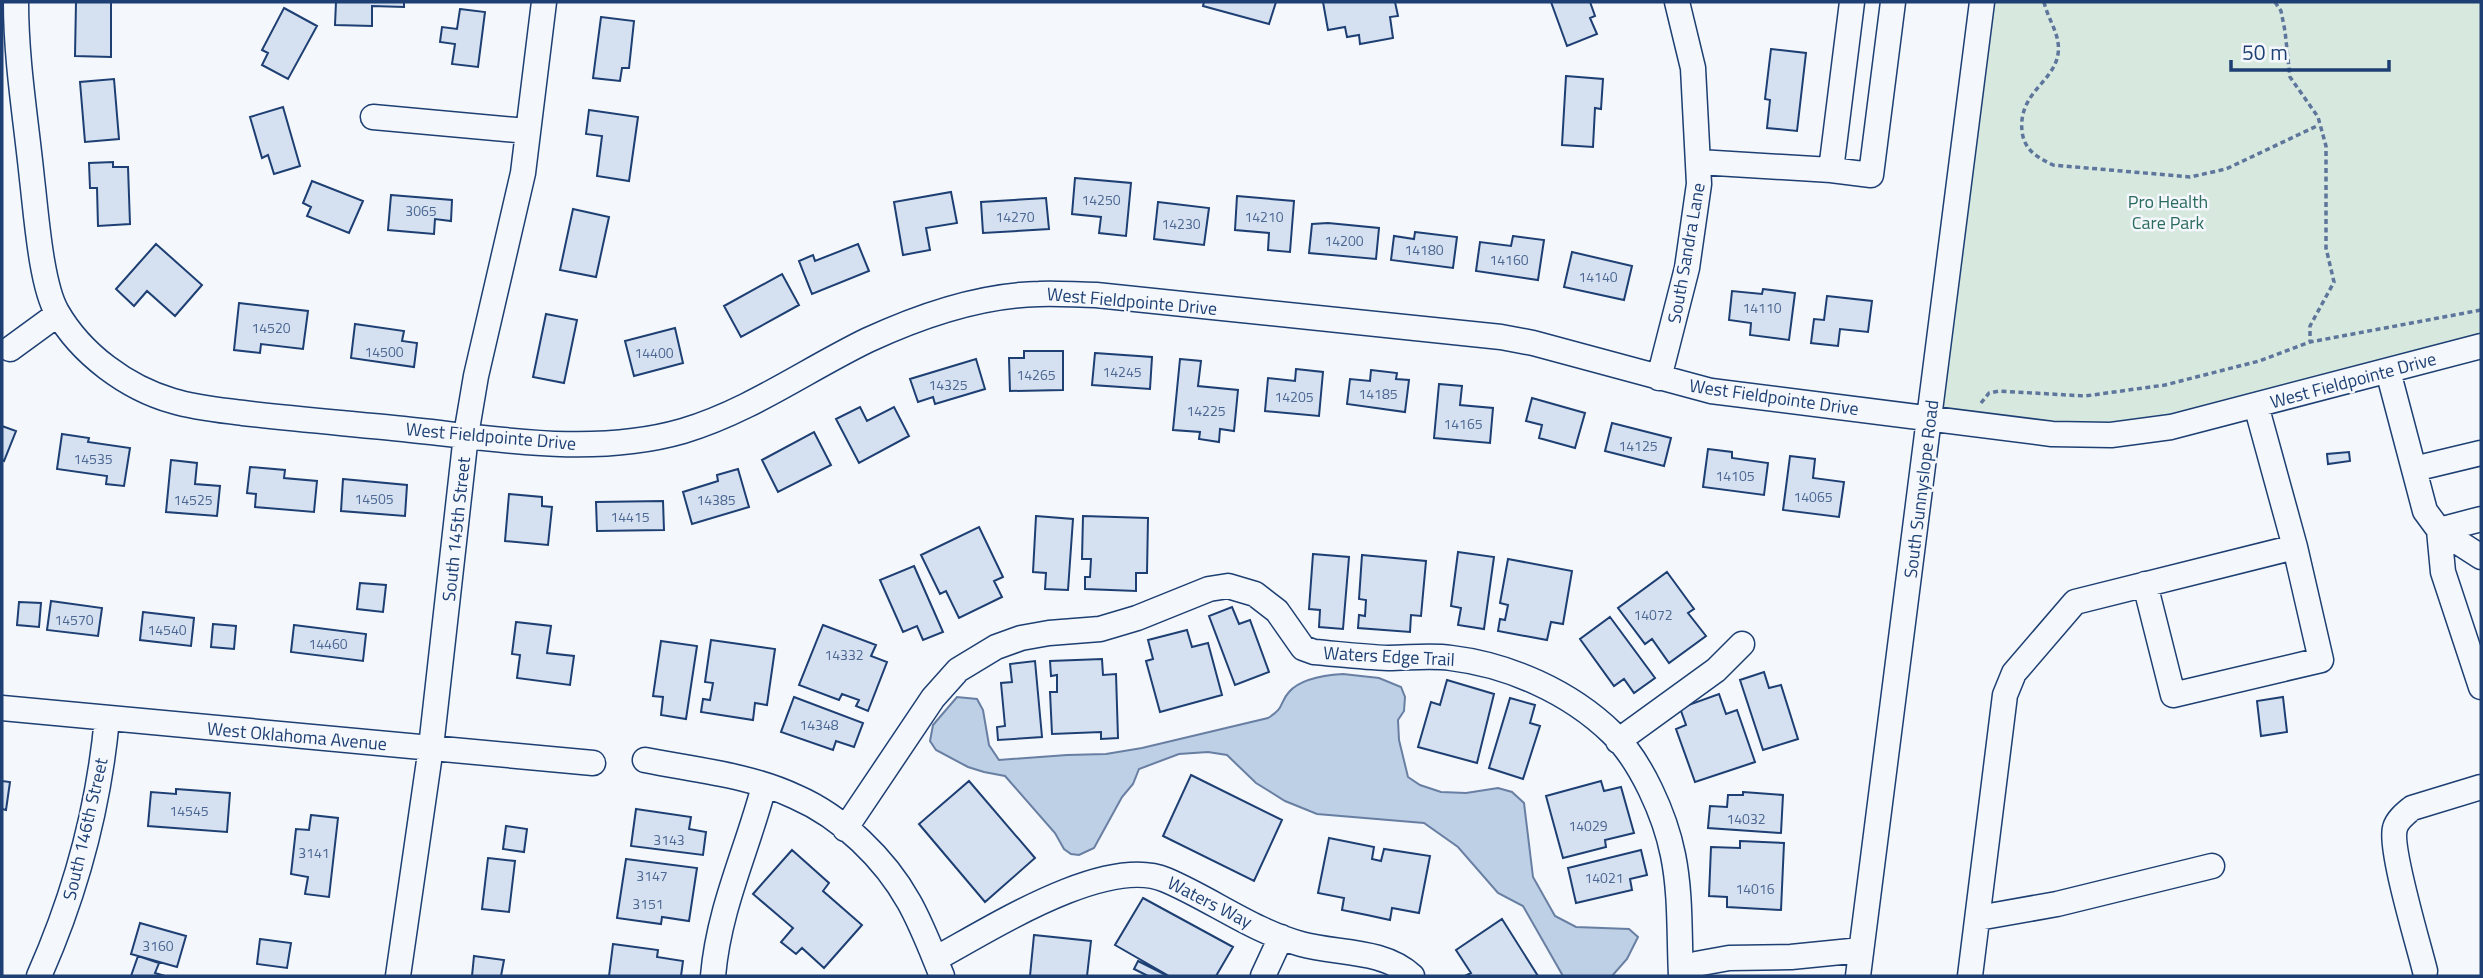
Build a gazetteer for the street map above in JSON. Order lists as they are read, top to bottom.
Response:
{
  "streets": {
    "street": [
      "South Sandra Lane",
      "West Fieldpointe Drive",
      "South Sunnyslope Road",
      "South 145th Street",
      "Waters Edge Trail",
      "West Oklahoma Avenue",
      "South 146th Street",
      "Waters Way"
    ]
  },
  "crossings": [
    ["South Sandra Lane", "West Fieldpointe Drive"],
    ["West Fieldpointe Drive", "South Sunnyslope Road"],
    ["West Fieldpointe Drive", "South 145th Street"],
    ["South 145th Street", "West Oklahoma Avenue"],
    ["West Oklahoma Avenue", "South 146th Street"]
  ],
  "parks": ["Pro Health Care Park"],
  "house_numbers": [
    "14250",
    "3065",
    "14270",
    "14210",
    "14230",
    "14200",
    "14180",
    "14160",
    "14140",
    "14110",
    "14520",
    "14500",
    "14400",
    "14245",
    "14265",
    "14325",
    "14185",
    "14205",
    "14225",
    "14165",
    "14125",
    "14535",
    "14105",
    "14065",
    "14505",
    "14525",
    "14385",
    "14415",
    "14072",
    "14570",
    "14540",
    "14460",
    "14332",
    "14348",
    "14545",
    "14032",
    "14029",
    "3143",
    "3141",
    "3147",
    "14021",
    "14016",
    "3151",
    "3160"
  ],
  "scale_bar": "50 m"
}
